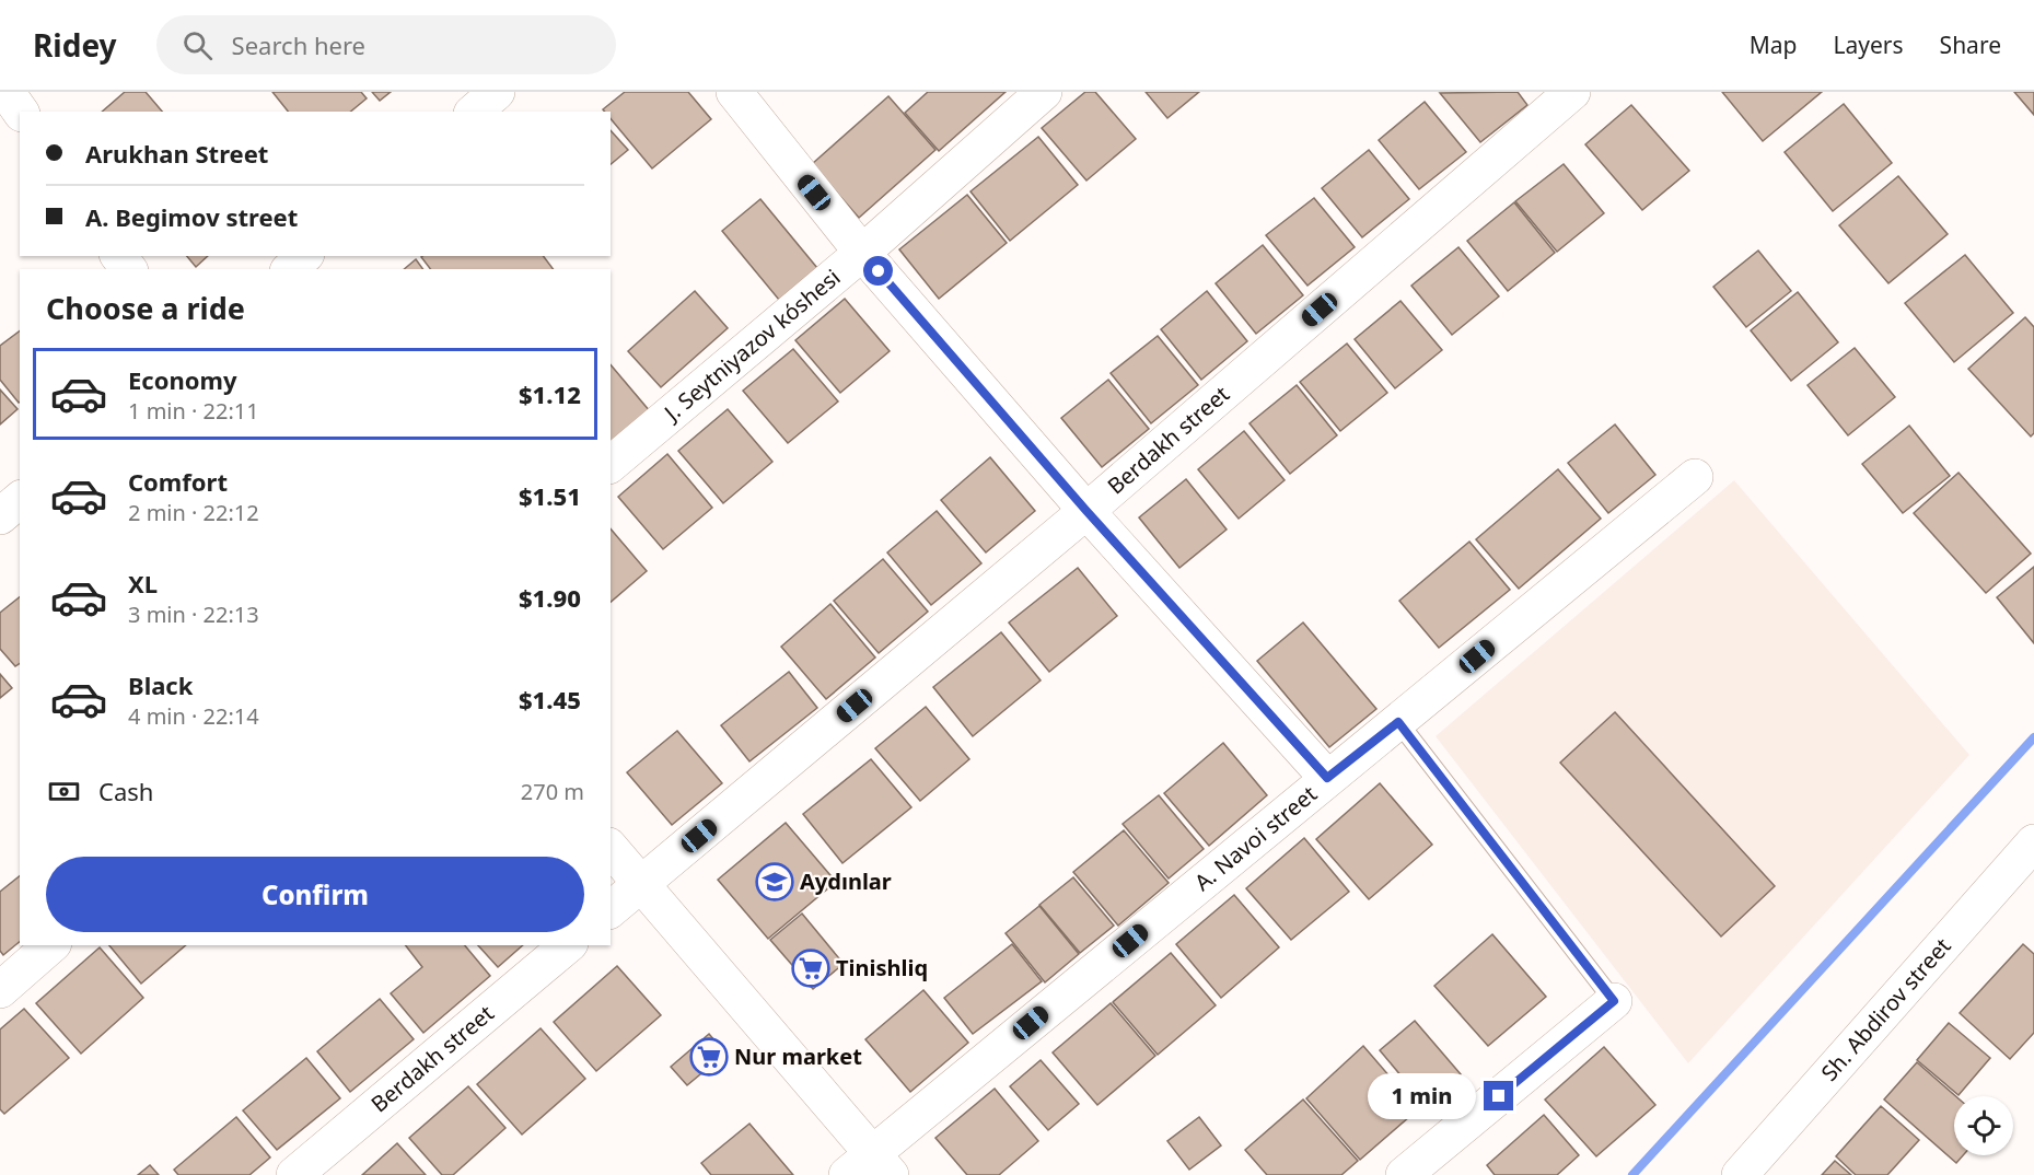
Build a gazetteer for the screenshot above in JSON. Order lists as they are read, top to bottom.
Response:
{
  "streets": {
    "street": [
      "J. Seytniyazov kóshesi",
      "Berdakh street",
      "A. Navoi street",
      "Sh. Abdirov street"
    ]
  },
  "places": {
    "school or university": ["Aydınlar"],
    "supermarket": ["Tinishliq", "Nur market"]
  },
  "page": {
    "header": "Ridey",
    "search": "Search here",
    "nav": ["Map", "Layers", "Share"],
    "banner": ["Arukhan Street", "A. Begimov street"],
    "heading": "Choose a ride",
    "list": [
      {
        "name": "Economy",
        "note": "1 min · 22:11",
        "value": "$1.12"
      },
      {
        "name": "Comfort",
        "note": "2 min · 22:12",
        "value": "$1.51"
      },
      {
        "name": "XL",
        "note": "3 min · 22:13",
        "value": "$1.90"
      },
      {
        "name": "Black",
        "note": "4 min · 22:14",
        "value": "$1.45"
      }
    ],
    "pay": ["Cash", "270 m"],
    "buttons": "Confirm",
    "bubble": "1 min"
  }
}
